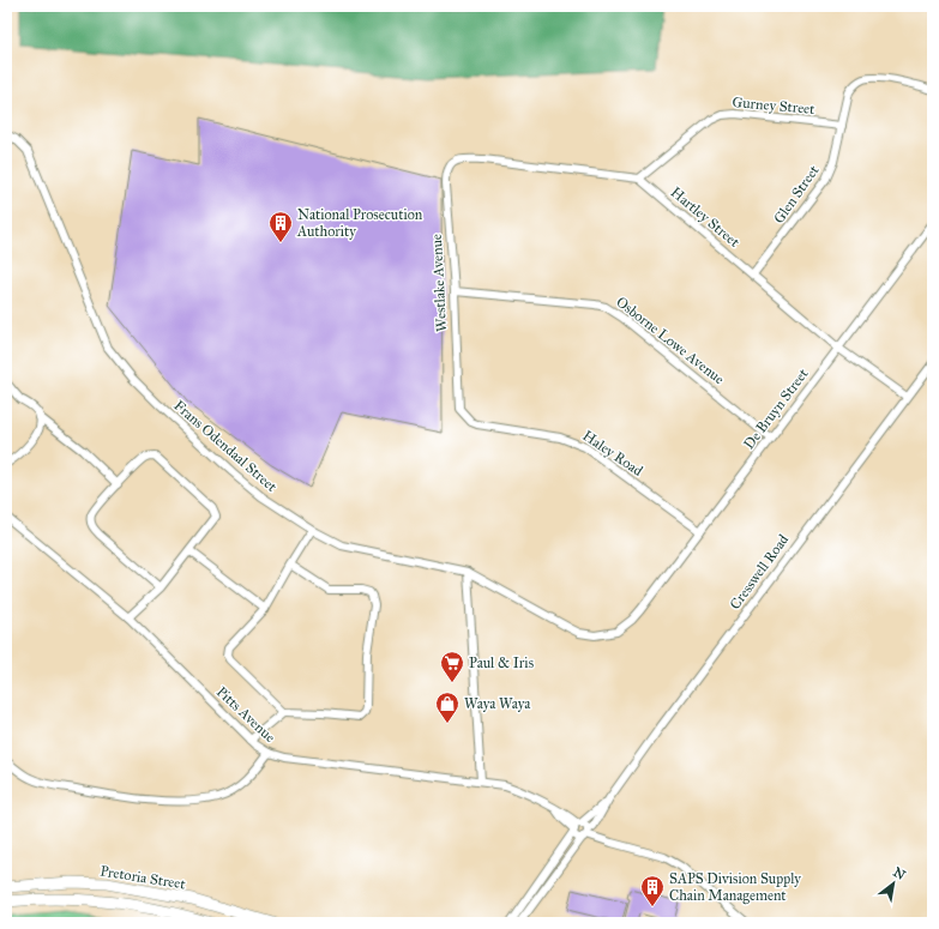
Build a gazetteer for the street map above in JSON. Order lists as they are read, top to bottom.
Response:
{
  "streets": {
    "main road": ["Pretoria Street"],
    "street": [
      "Gurney Street",
      "Glen Street",
      "Hartley Street",
      "Westlake Avenue",
      "Osborne Lowe Avenue",
      "De Bruyn Street",
      "Frans Odendaal Street",
      "Haley Road",
      "Cresswell Road",
      "Pitts Avenue"
    ]
  },
  "crossings": [
    ["Gurney Street", "Glen Street"],
    ["Gurney Street", "Hartley Street"],
    ["Gurney Street", "Westlake Avenue"],
    ["Glen Street", "Hartley Street"],
    ["Hartley Street", "Westlake Avenue"],
    ["Hartley Street", "De Bruyn Street"],
    ["Hartley Street", "Cresswell Road"],
    ["Westlake Avenue", "Osborne Lowe Avenue"],
    ["Westlake Avenue", "Haley Road"],
    ["Osborne Lowe Avenue", "De Bruyn Street"],
    ["De Bruyn Street", "Frans Odendaal Street"],
    ["De Bruyn Street", "Haley Road"],
    ["Cresswell Road", "Pitts Avenue"]
  ],
  "places": {
    "building": ["National Prosecution Authority", "SAPS Division Supply Chain Management"],
    "supermarket": ["Paul & Iris"],
    "shop": ["Waya Waya"]
  },
  "north": "top right"
}
